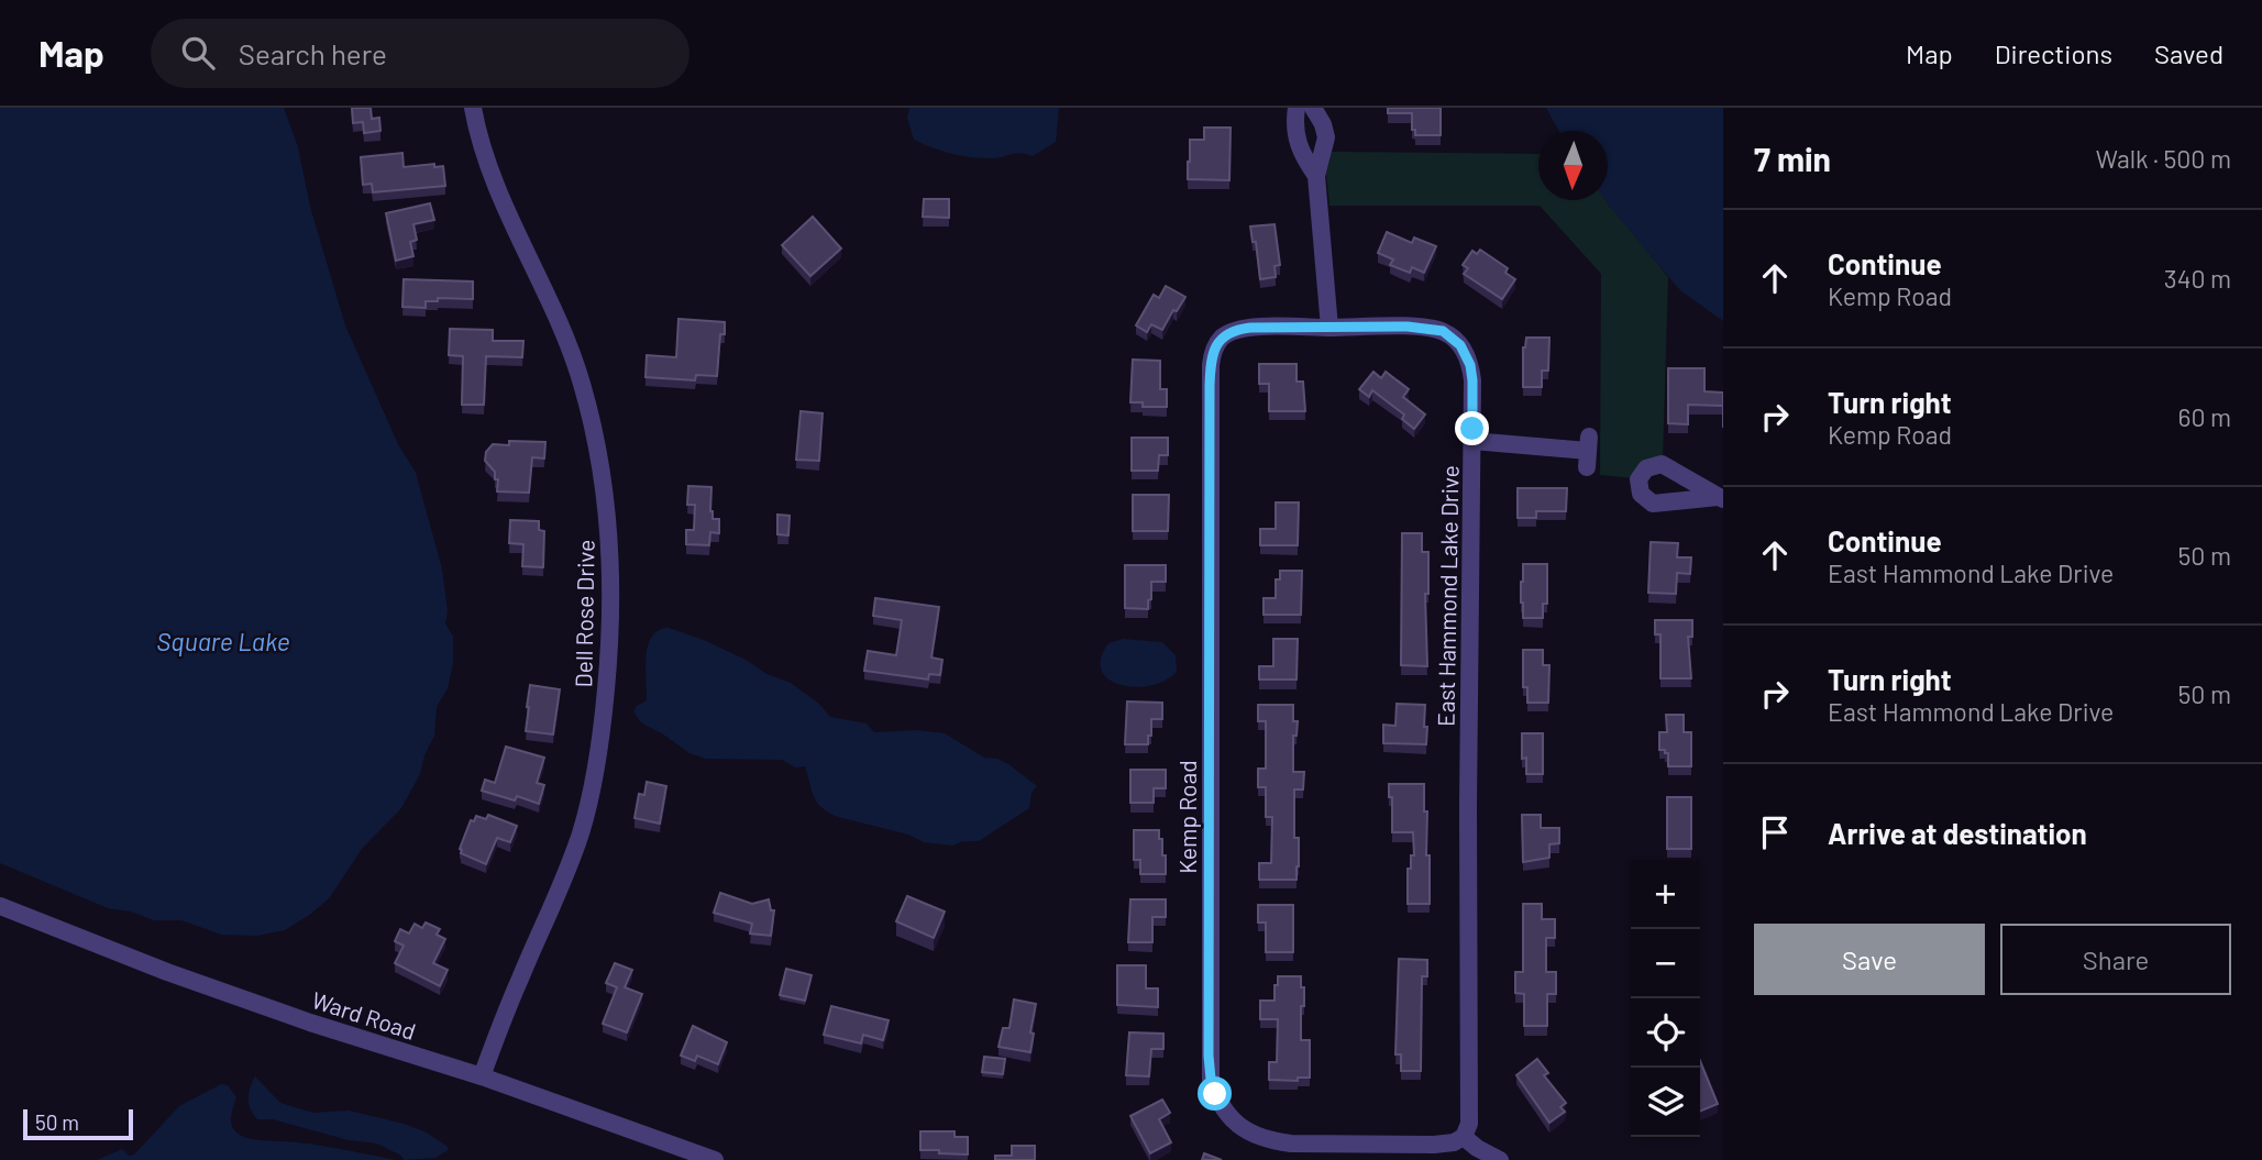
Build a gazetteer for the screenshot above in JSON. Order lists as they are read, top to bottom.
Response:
{
  "streets": {
    "street": [
      "East Hammond Lake Drive",
      "Dell Rose Drive",
      "Kemp Road",
      "Ward Road"
    ]
  },
  "crossings": [
    ["East Hammond Lake Drive", "Kemp Road"],
    ["Dell Rose Drive", "Ward Road"]
  ],
  "water": ["Square Lake"],
  "scale_bar": "50 m",
  "north": "bottom",
  "page": {
    "header": "Map",
    "search": "Search here",
    "nav": ["Map", "Directions", "Saved"],
    "heading": ["7 min", "Walk · 500 m"],
    "list": [
      ["Continue", "Kemp Road", "340 m"],
      ["Turn right", "Kemp Road", "60 m"],
      ["Continue", "East Hammond Lake Drive", "50 m"],
      ["Turn right", "East Hammond Lake Drive", "50 m"],
      "Arrive at destination"
    ],
    "map_buttons": ["+", "−"],
    "buttons": ["Save", "Share"],
    "scale": "50 m"
  }
}
